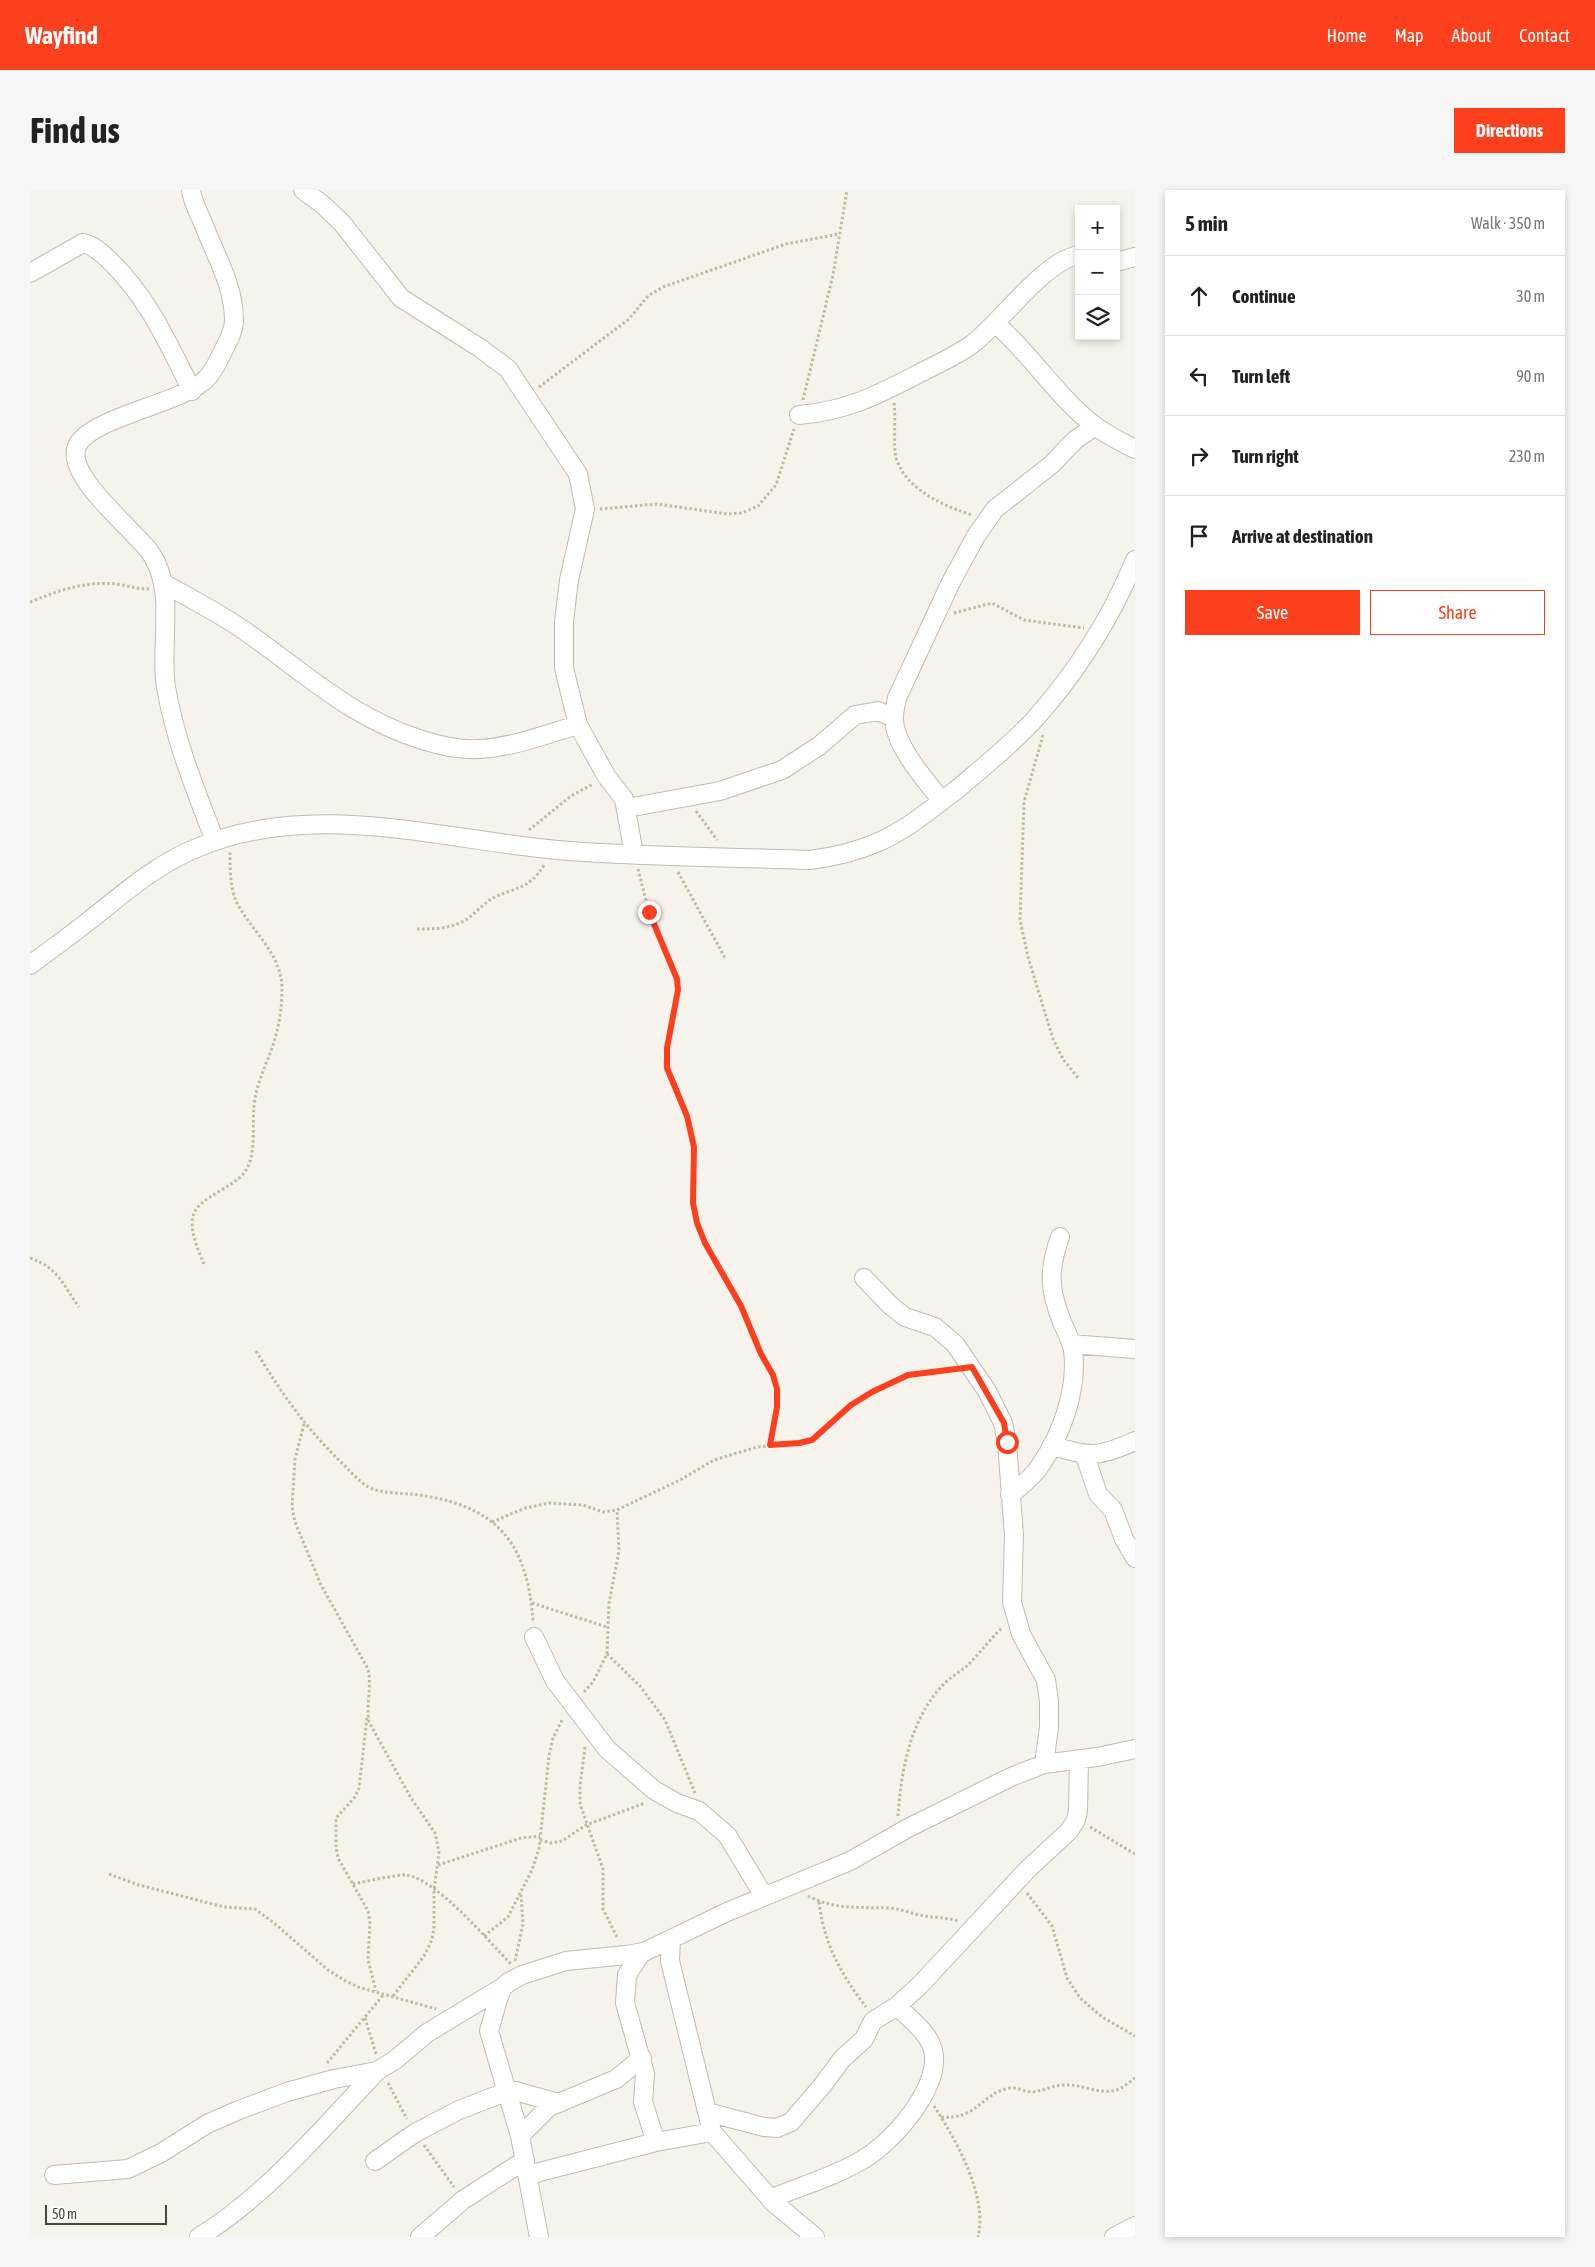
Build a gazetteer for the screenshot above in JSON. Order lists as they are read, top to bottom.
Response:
{
  "scale_bar": "50 m",
  "page": {
    "header": "Wayfind",
    "nav": [
      "Home",
      "Map",
      "About",
      "Contact"
    ],
    "buttons": [
      "Directions",
      ["Save", "Share"]
    ],
    "title": "Find us",
    "heading": ["5 min", "Walk · 350 m"],
    "map_buttons": ["+", "−"],
    "list": [
      ["Continue", "30 m"],
      ["Turn left", "90 m"],
      ["Turn right", "230 m"],
      "Arrive at destination"
    ],
    "scale": "50 m"
  }
}
